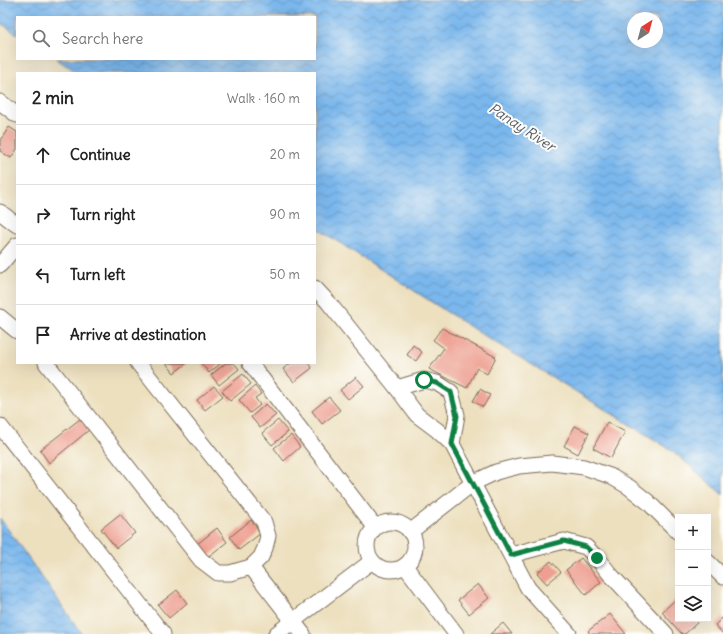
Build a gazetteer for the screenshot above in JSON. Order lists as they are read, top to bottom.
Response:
{
  "water": ["Panay River"],
  "north": "top right",
  "page": {
    "search": "Search here",
    "heading": ["2 min", "Walk · 160 m"],
    "list": [
      ["Continue", "20 m"],
      ["Turn right", "90 m"],
      ["Turn left", "50 m"],
      "Arrive at destination"
    ],
    "map_buttons": ["+", "−"]
  }
}
